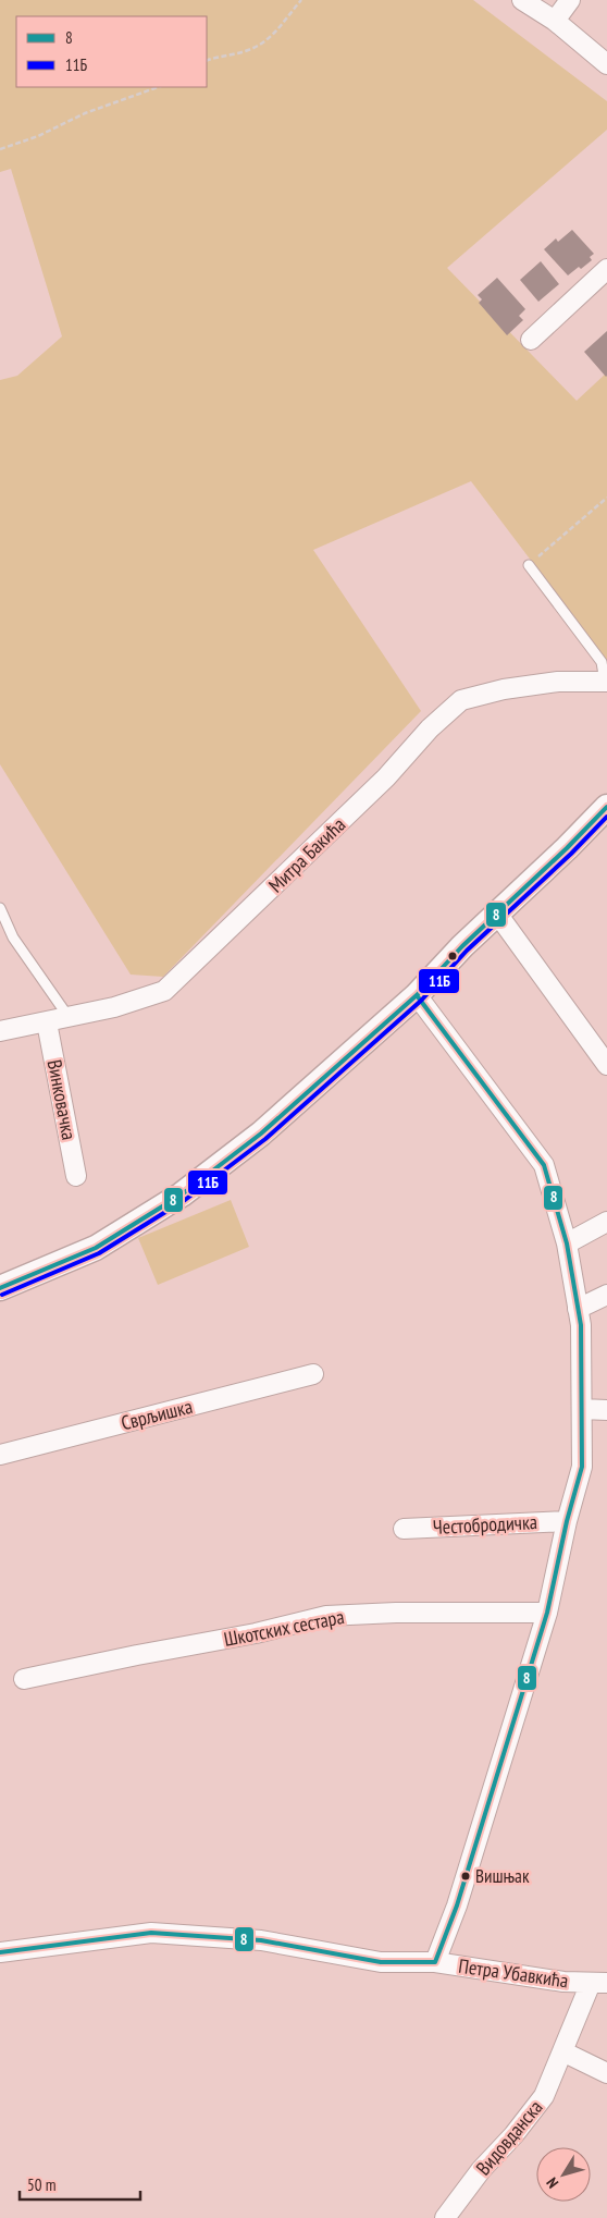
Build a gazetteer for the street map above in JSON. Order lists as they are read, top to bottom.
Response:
{
  "streets": {
    "street": [
      "Митра Бакића",
      "Винковачка",
      "Сврљишка",
      "Честобродичка",
      "Шкотских сестара",
      "Петра Убавкића",
      "Видовданска"
    ]
  },
  "crossings": [
    ["Митра Бакића", "Винковачка"],
    ["Петра Убавкића", "Видовданска"]
  ],
  "places": ["Вишњак"],
  "lines": ["transit line 8", "transit line 11Б"],
  "legend": ["8", "11Б"],
  "scale_bar": "50 m",
  "north": "bottom left"
}
